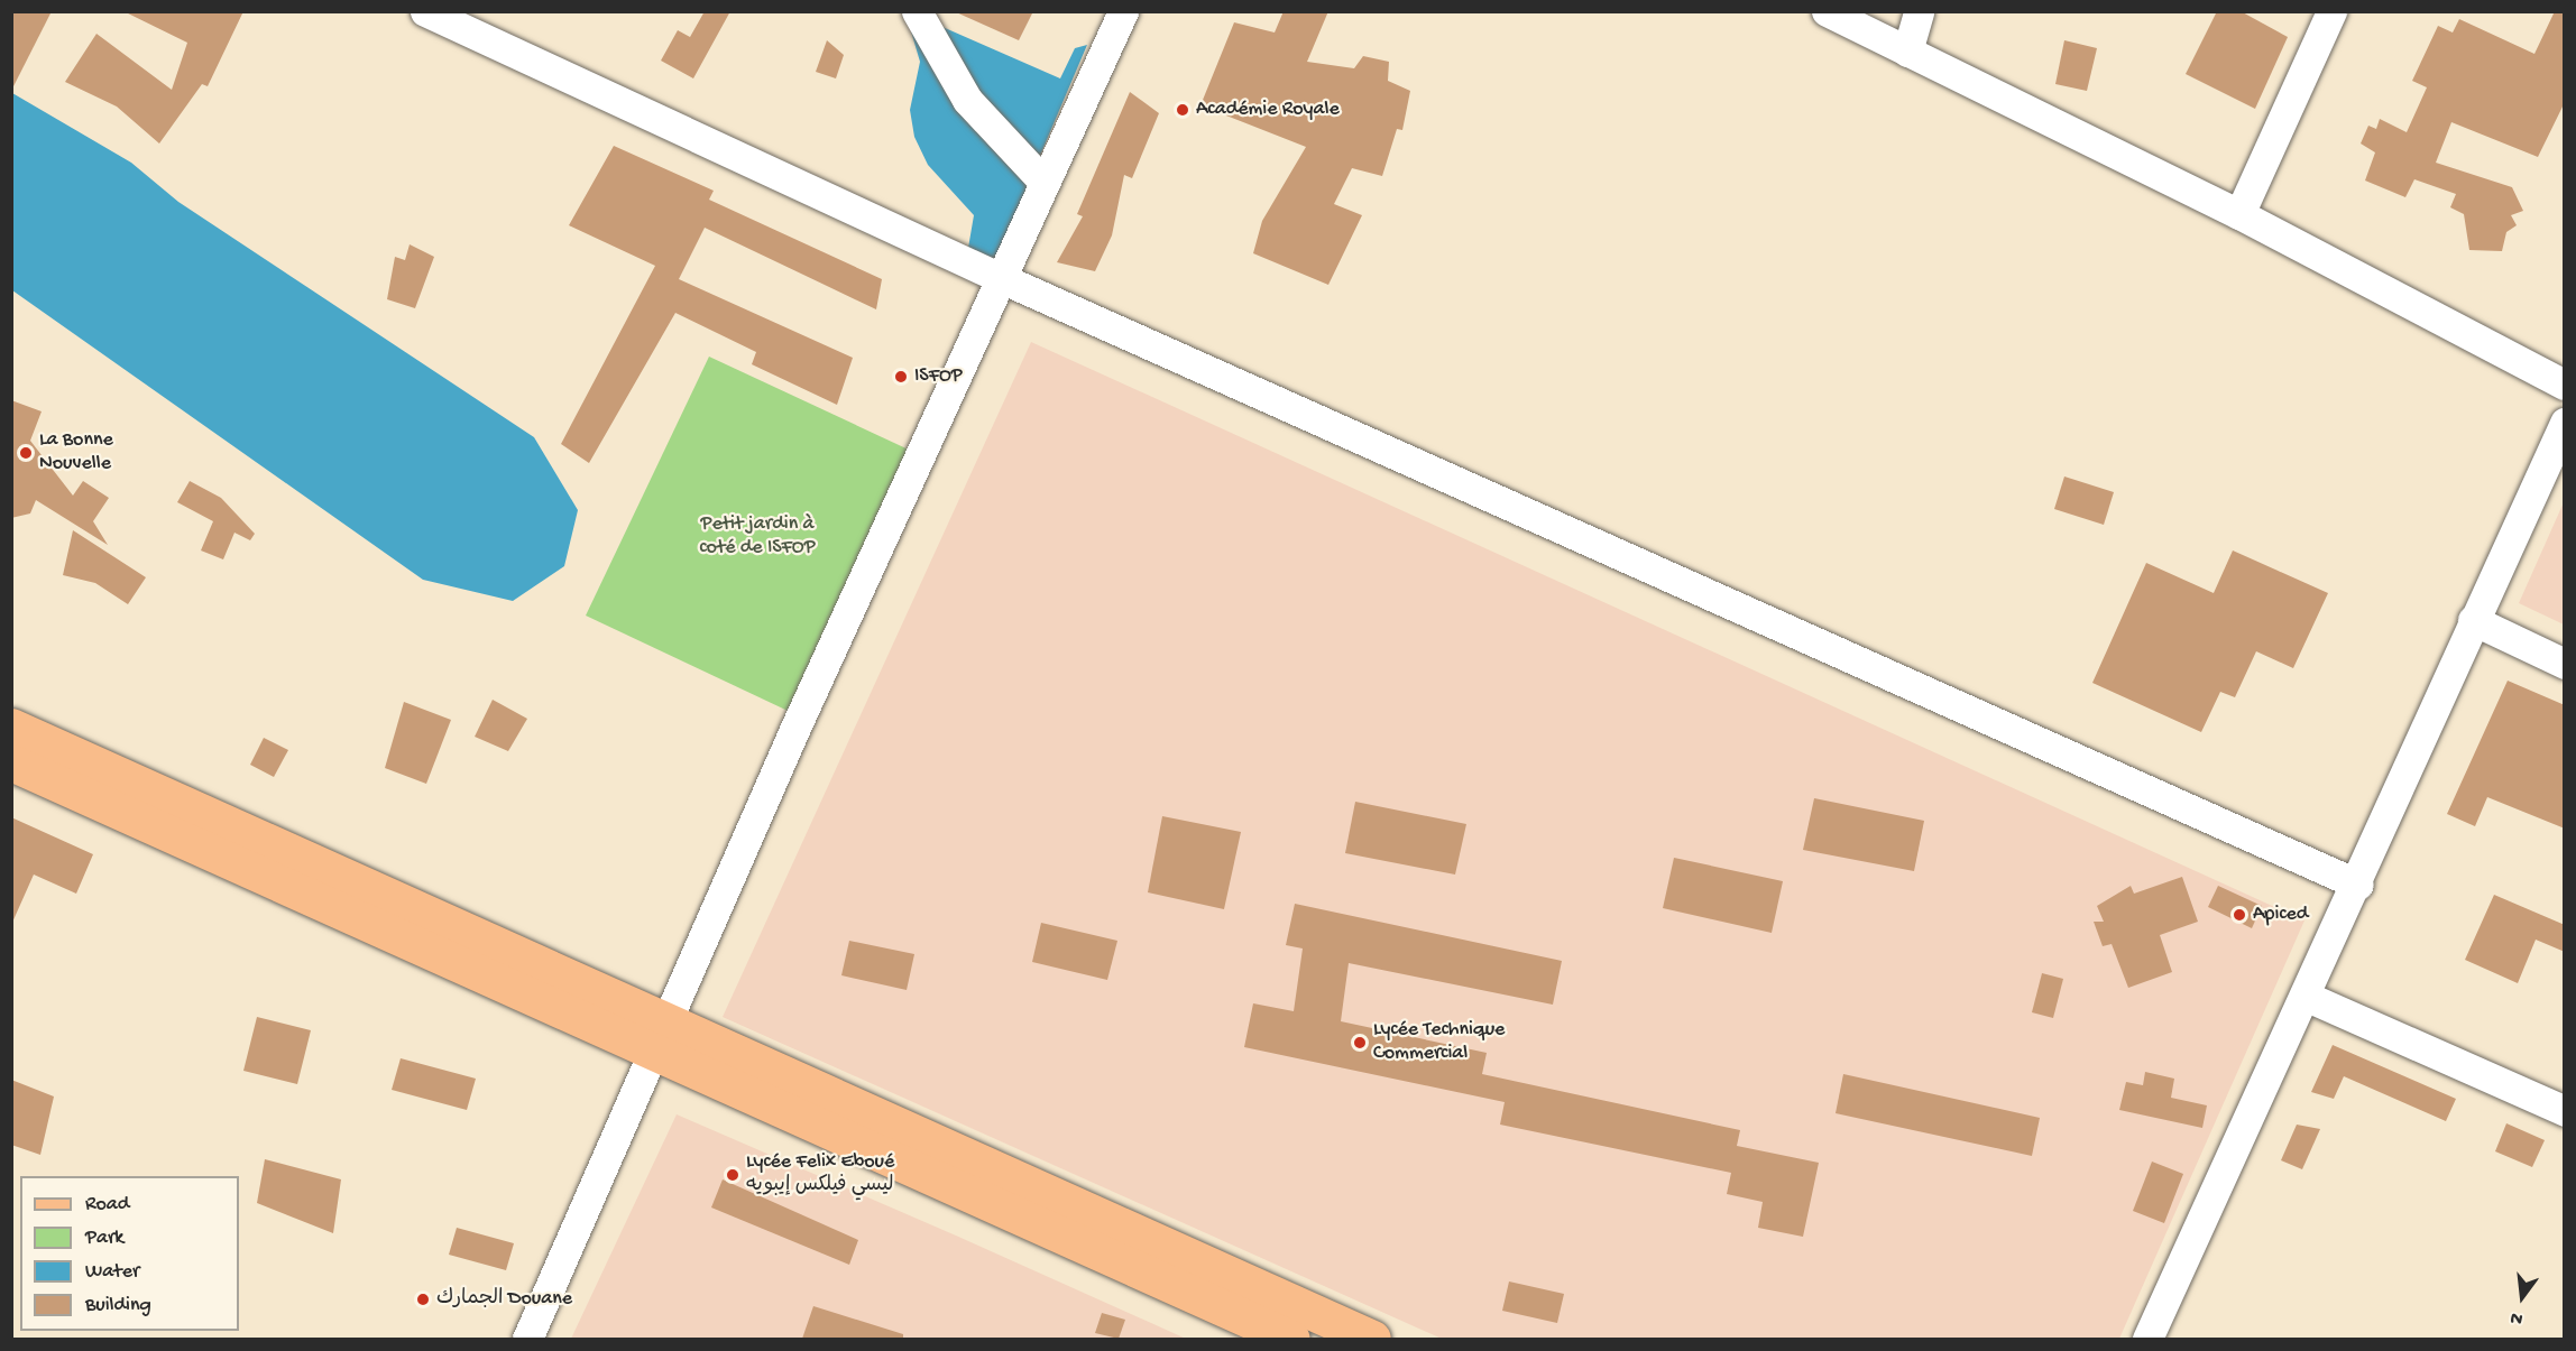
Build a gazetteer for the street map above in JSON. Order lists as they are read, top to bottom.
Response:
{
  "parks": ["Petit jardin à coté de ISFOP"],
  "places": [
    "Académie Royale",
    "ISFOP",
    "La Bonne Nouvelle",
    "Apiced",
    "Lycée Technique Commercial",
    "Lycée Felix Eboué ليسي فيلكس إيبويه",
    "الجمارك Douane"
  ],
  "legend": [
    "Road",
    "Park",
    "Water",
    "Building"
  ],
  "north": "bottom"
}
